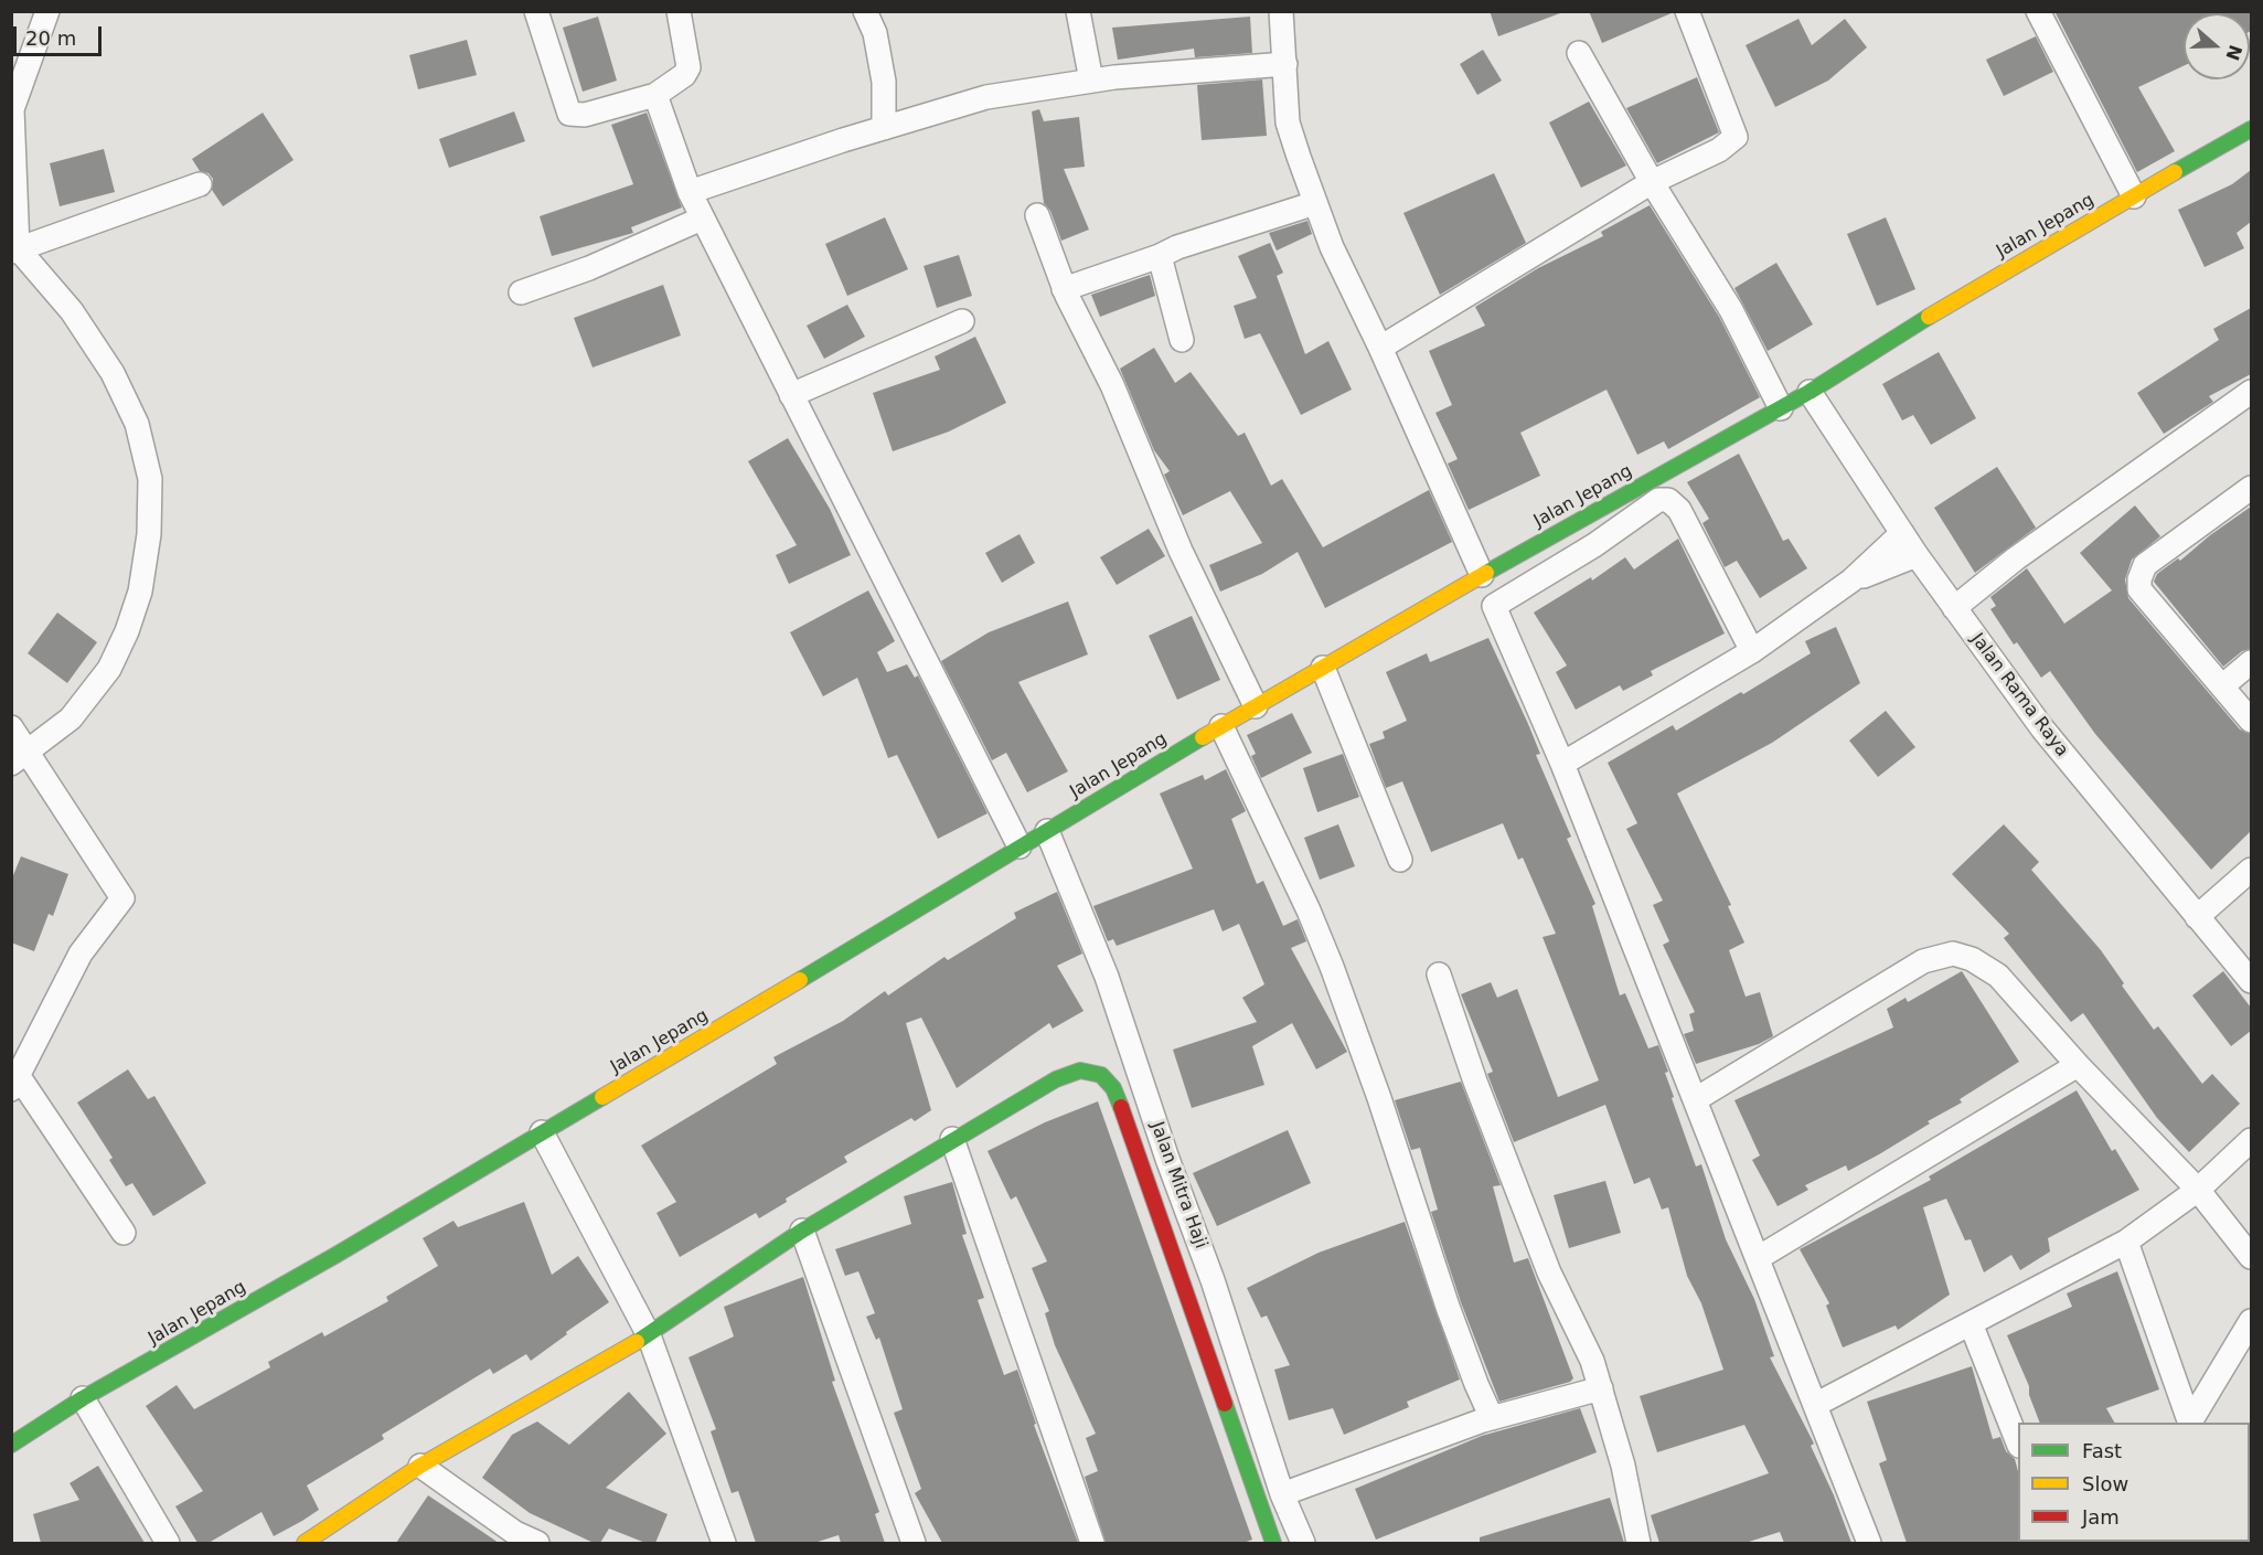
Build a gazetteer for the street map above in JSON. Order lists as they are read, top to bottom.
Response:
{
  "streets": {
    "street": ["Jalan Jepang", "Jalan Rama Raya", "Jalan Mitra Haji"]
  },
  "crossings": [
    ["Jalan Jepang", "Jalan Rama Raya"],
    ["Jalan Jepang", "Jalan Mitra Haji"]
  ],
  "legend": ["Fast", "Slow", "Jam"],
  "scale_bar": "20 m",
  "north": "right"
}
